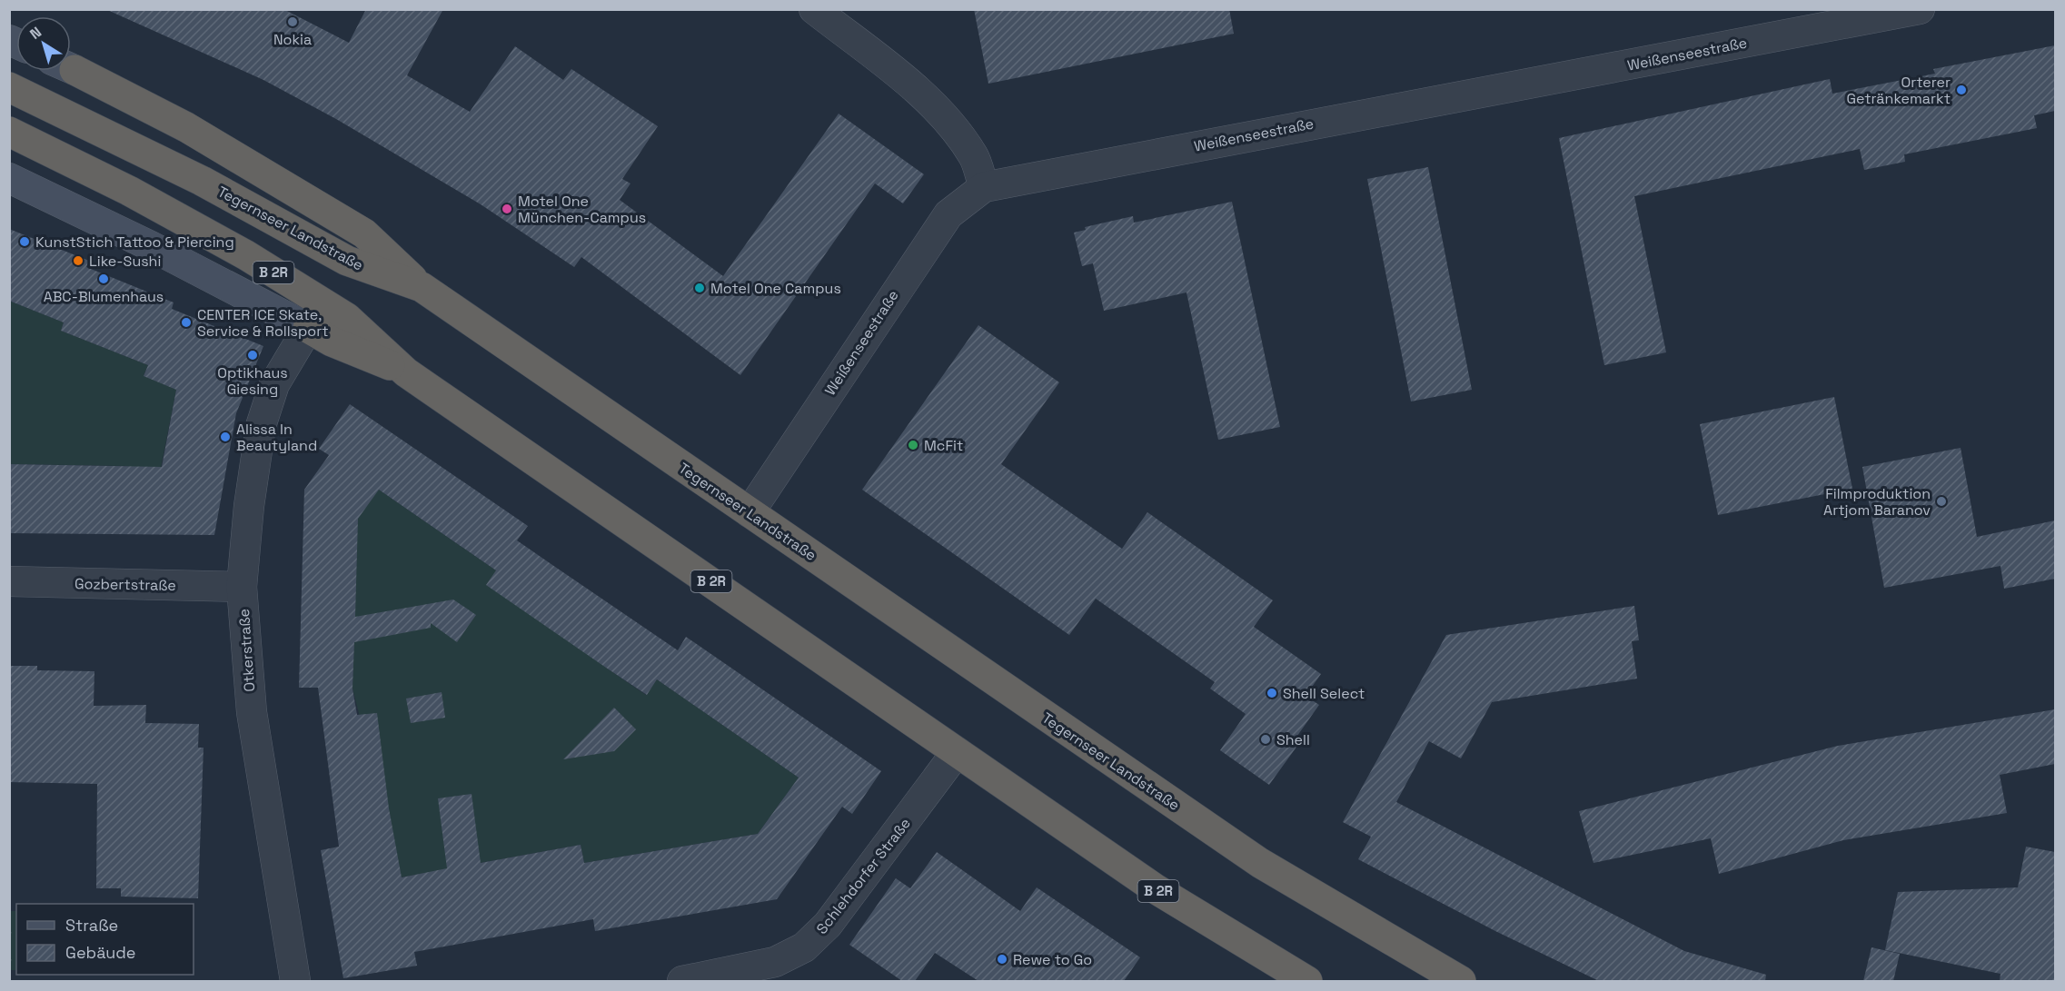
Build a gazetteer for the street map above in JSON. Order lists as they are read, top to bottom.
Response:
{
  "streets": {
    "highway": ["Tegernseer Landstraße", "B 2R"],
    "street": [
      "Weißenseestraße",
      "Gozbertstraße",
      "Otkerstraße",
      "Schlehdorfer Straße"
    ]
  },
  "crossings": [
    ["Weißenseestraße", "Tegernseer Landstraße"],
    ["B 2R", "Schlehdorfer Straße"],
    ["Gozbertstraße", "Otkerstraße"]
  ],
  "places": [
    "Nokia",
    "Orterer Getränkemarkt",
    "Motel One München-Campus",
    "KunstStich Tattoo & Piercing",
    "Like-Sushi",
    "ABC-Blumenhaus",
    "Motel One Campus",
    "CENTER ICE Skate, Service & Rollsport",
    "Optikhaus Giesing",
    "Alissa In Beautyland",
    "McFit",
    "Filmproduktion Artjom Baranov",
    "Shell Select",
    "Shell",
    "Rewe to Go"
  ],
  "legend": ["Straße", "Gebäude"],
  "north": "top left"
}
